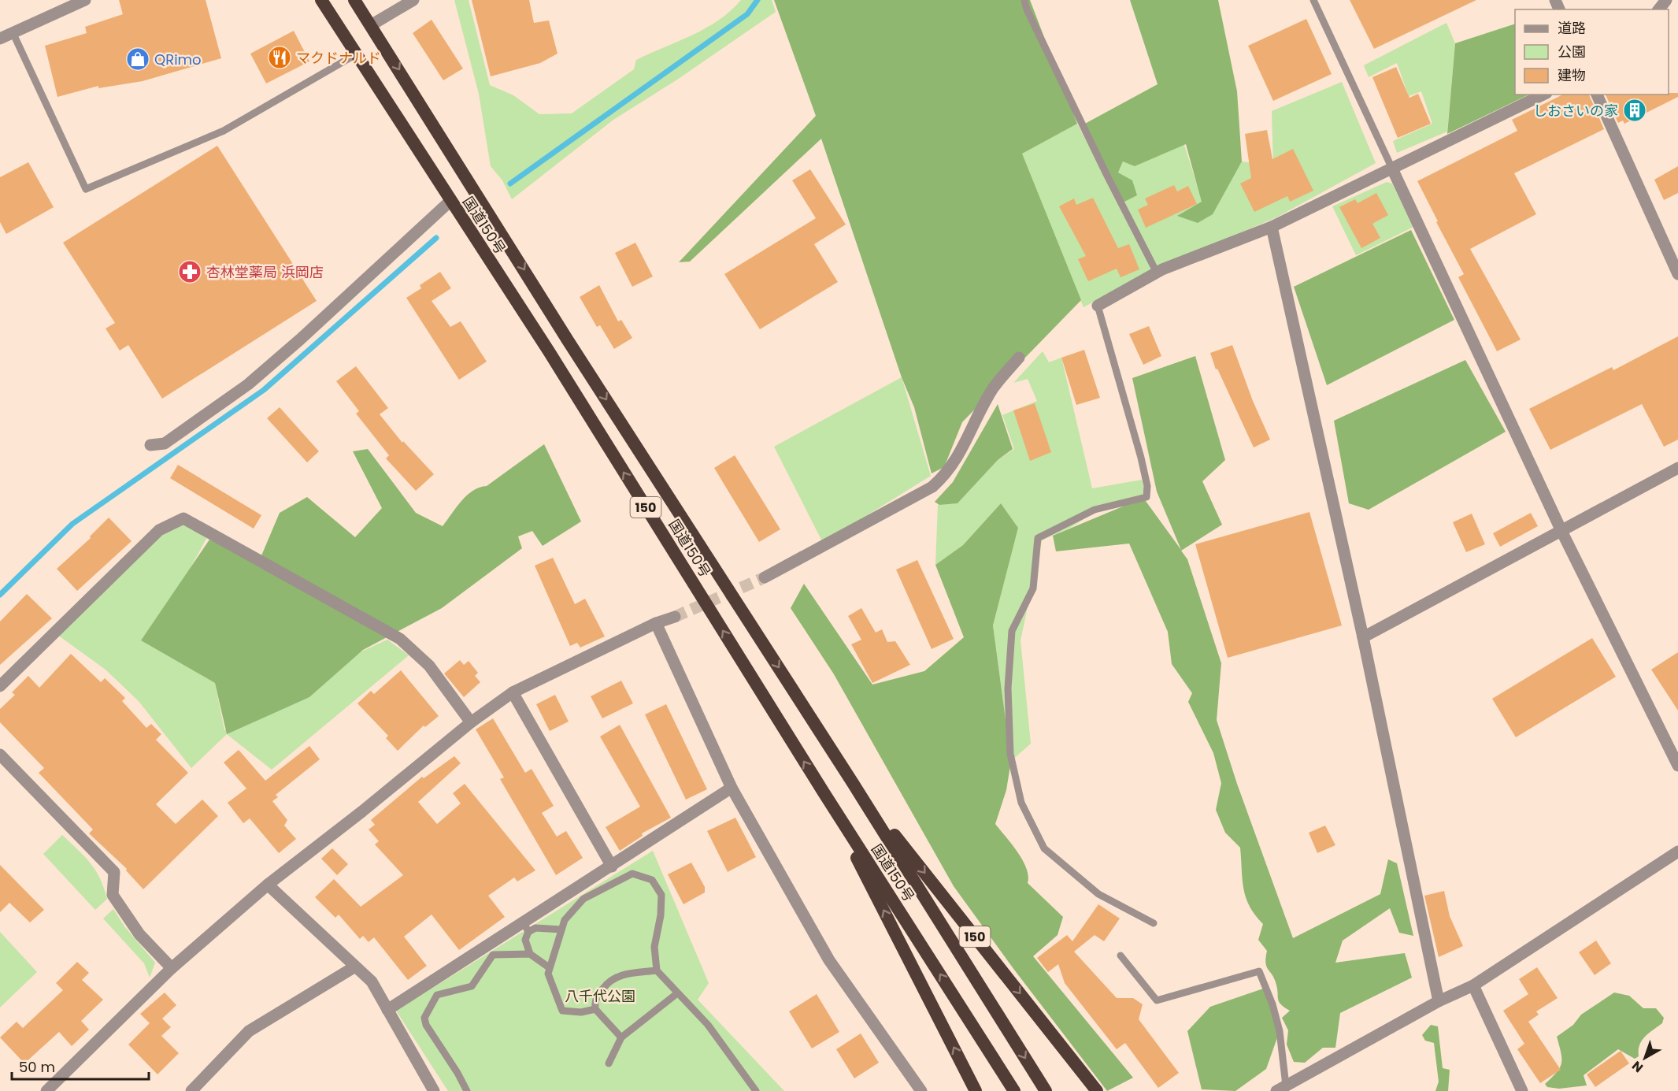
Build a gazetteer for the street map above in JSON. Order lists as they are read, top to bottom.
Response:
{
  "streets": {
    "highway": ["国道150号", "150"]
  },
  "crossings": [
    ["国道150号", "150"]
  ],
  "parks": ["八千代公園"],
  "places": {
    "restaurant": ["マクドナルド"],
    "shop": ["QRimo"],
    "building": ["しおさいの家"],
    "pharmacy": ["杏林堂薬局 浜岡店"]
  },
  "legend": ["道路", "公園", "建物"],
  "scale_bar": "50 m",
  "north": "bottom left"
}
